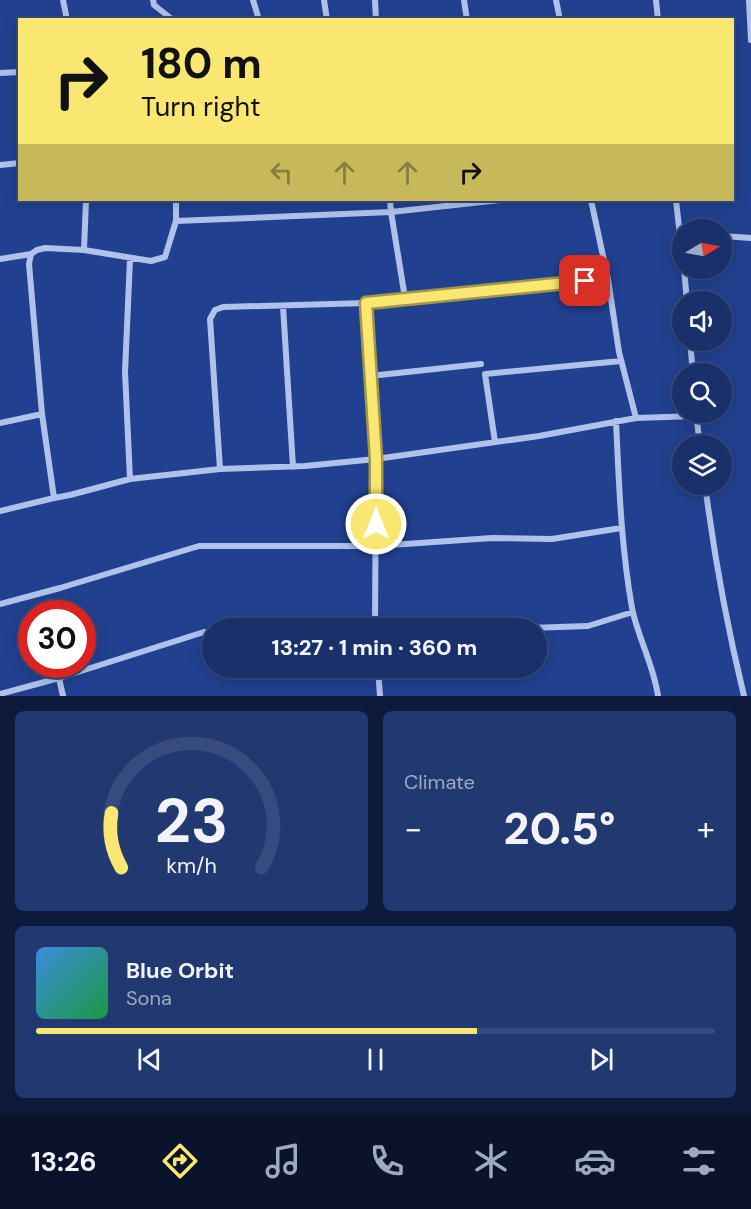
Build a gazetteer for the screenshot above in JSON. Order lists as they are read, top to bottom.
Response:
{
  "north": "right",
  "page": {
    "turn": ["180 m", "Turn right"],
    "limit": "30",
    "trip": "13:27 · 1 min · 360 m",
    "tile": "Climate",
    "heat": ["−", "20.5°", "+"],
    "song": ["Blue Orbit", "Sona"],
    "tabs": "13:26",
    "gauge": ["23", "km/h"]
  }
}
